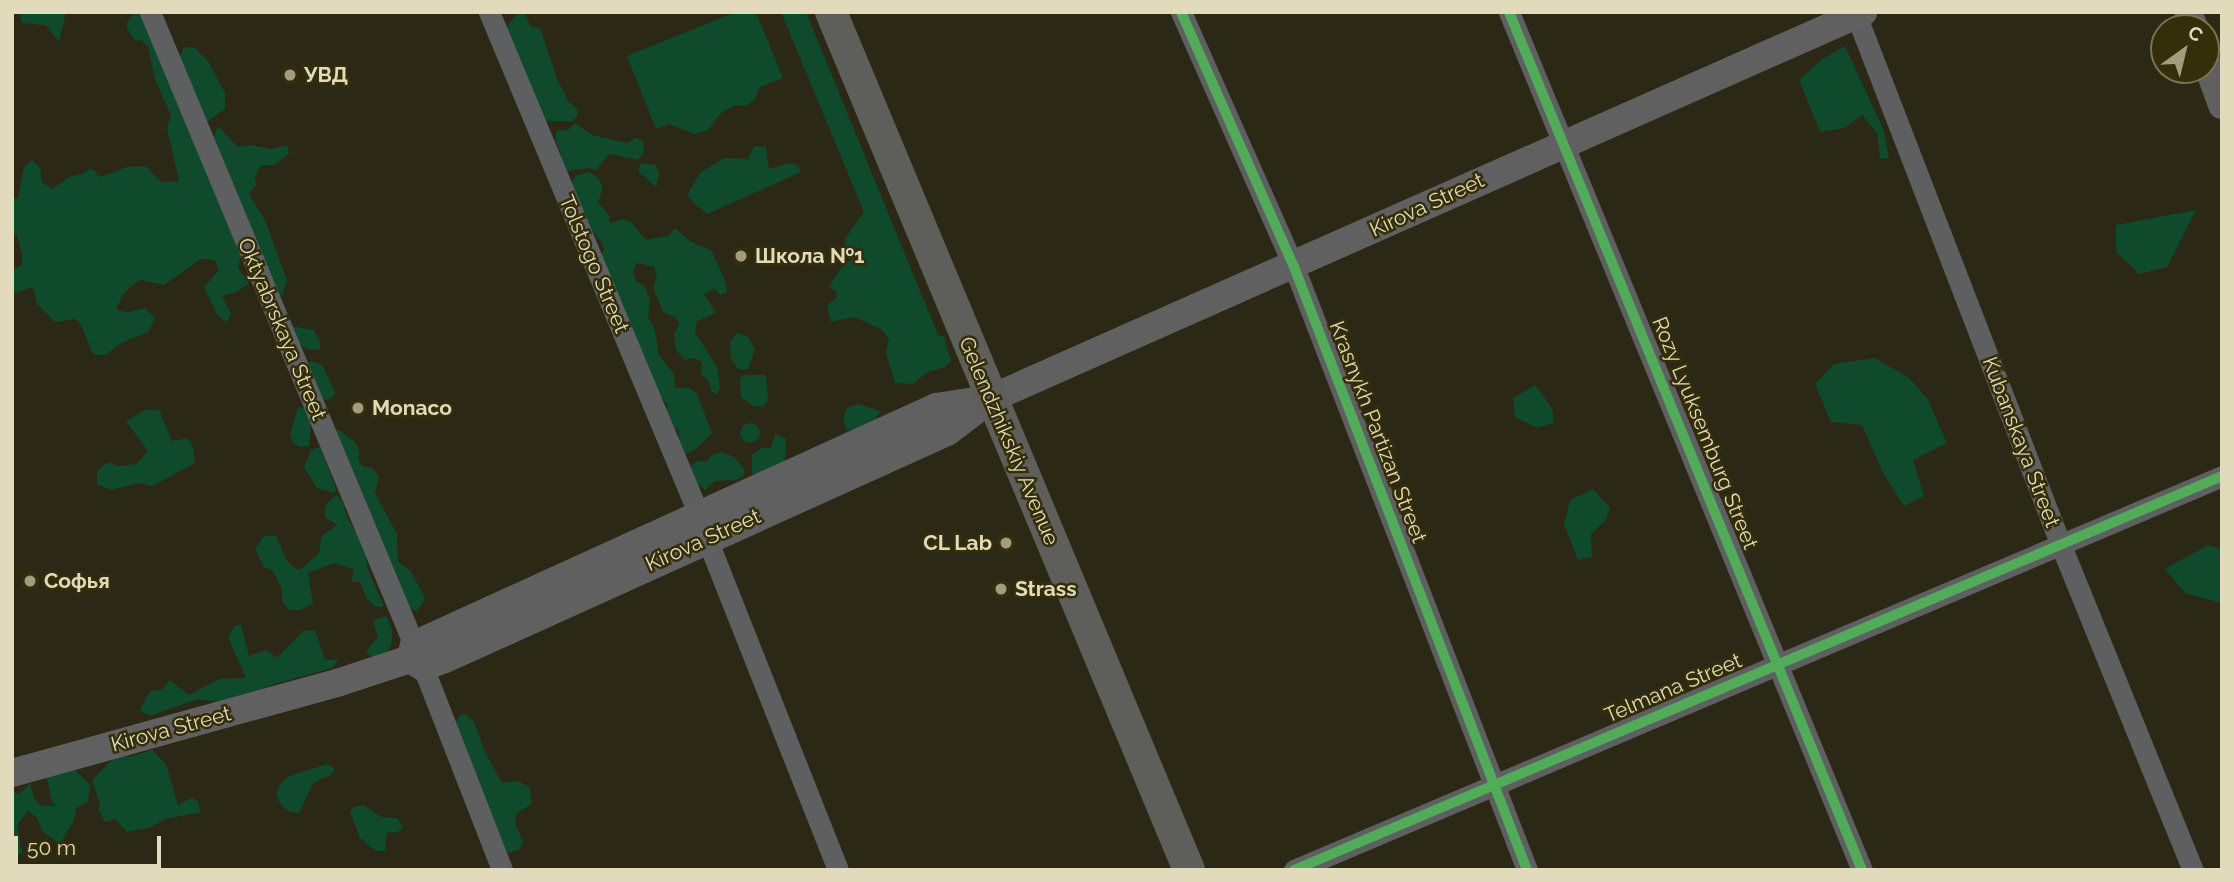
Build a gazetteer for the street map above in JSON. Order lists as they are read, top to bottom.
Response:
{
  "streets": {
    "main road": ["Kirova Street", "Gelendzhikskiy Avenue"],
    "street": [
      "Tolstogo Street",
      "Oktyabrskaya Street",
      "Krasnykh Partizan Street",
      "Rozy Lyuksemburg Street",
      "Kubanskaya Street",
      "Telmana Street"
    ]
  },
  "crossings": [
    ["Kirova Street", "Tolstogo Street"],
    ["Kirova Street", "Oktyabrskaya Street"],
    ["Kirova Street", "Krasnykh Partizan Street"],
    ["Kirova Street", "Rozy Lyuksemburg Street"],
    ["Kirova Street", "Gelendzhikskiy Avenue"],
    ["Kirova Street", "Kubanskaya Street"],
    ["Krasnykh Partizan Street", "Telmana Street"],
    ["Rozy Lyuksemburg Street", "Telmana Street"],
    ["Kubanskaya Street", "Telmana Street"]
  ],
  "places": [
    "УВД",
    "Школа №1",
    "Monaco",
    "CL Lab",
    "Софья",
    "Strass"
  ],
  "scale_bar": "50 m",
  "north": "top right"
}
